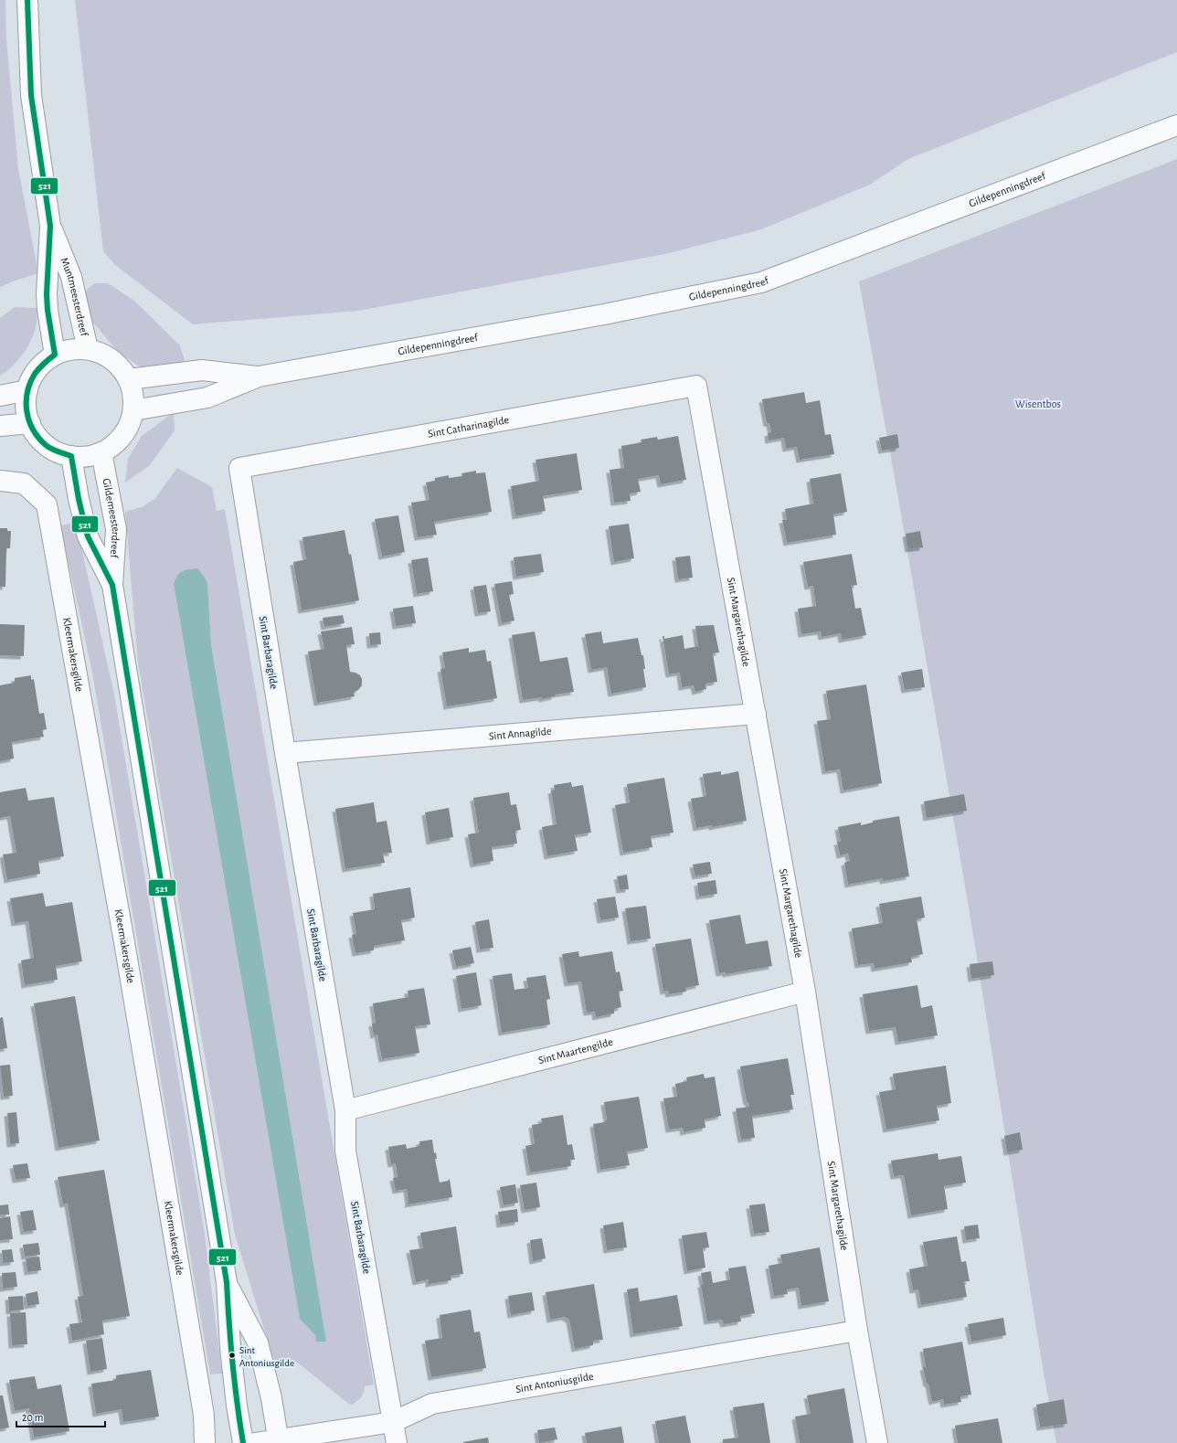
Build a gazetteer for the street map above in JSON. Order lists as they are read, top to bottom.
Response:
{
  "streets": {
    "street": [
      "Gildepenningdreef",
      "Muntmeesterdreef",
      "Sint Catharinagilde",
      "Gildemeesterdreef",
      "Sint Margarethagilde",
      "Sint Barbaragilde",
      "Kleermakersgilde",
      "Sint Annagilde",
      "Sint Maartengilde",
      "Sint Antoniusgilde"
    ]
  },
  "crossings": [
    ["Gildepenningdreef", "Muntmeesterdreef"],
    ["Gildepenningdreef", "Gildemeesterdreef"],
    ["Muntmeesterdreef", "Gildemeesterdreef"],
    ["Sint Catharinagilde", "Sint Margarethagilde"],
    ["Sint Catharinagilde", "Sint Barbaragilde"],
    ["Gildemeesterdreef", "Sint Antoniusgilde"],
    ["Sint Margarethagilde", "Sint Annagilde"],
    ["Sint Margarethagilde", "Sint Maartengilde"],
    ["Sint Margarethagilde", "Sint Antoniusgilde"],
    ["Sint Barbaragilde", "Sint Annagilde"],
    ["Sint Barbaragilde", "Sint Maartengilde"],
    ["Sint Barbaragilde", "Sint Antoniusgilde"]
  ],
  "parks": ["Wisentbos"],
  "places": ["Sint Antoniusgilde"],
  "lines": ["transit line 521"],
  "scale_bar": "20 m"
}
